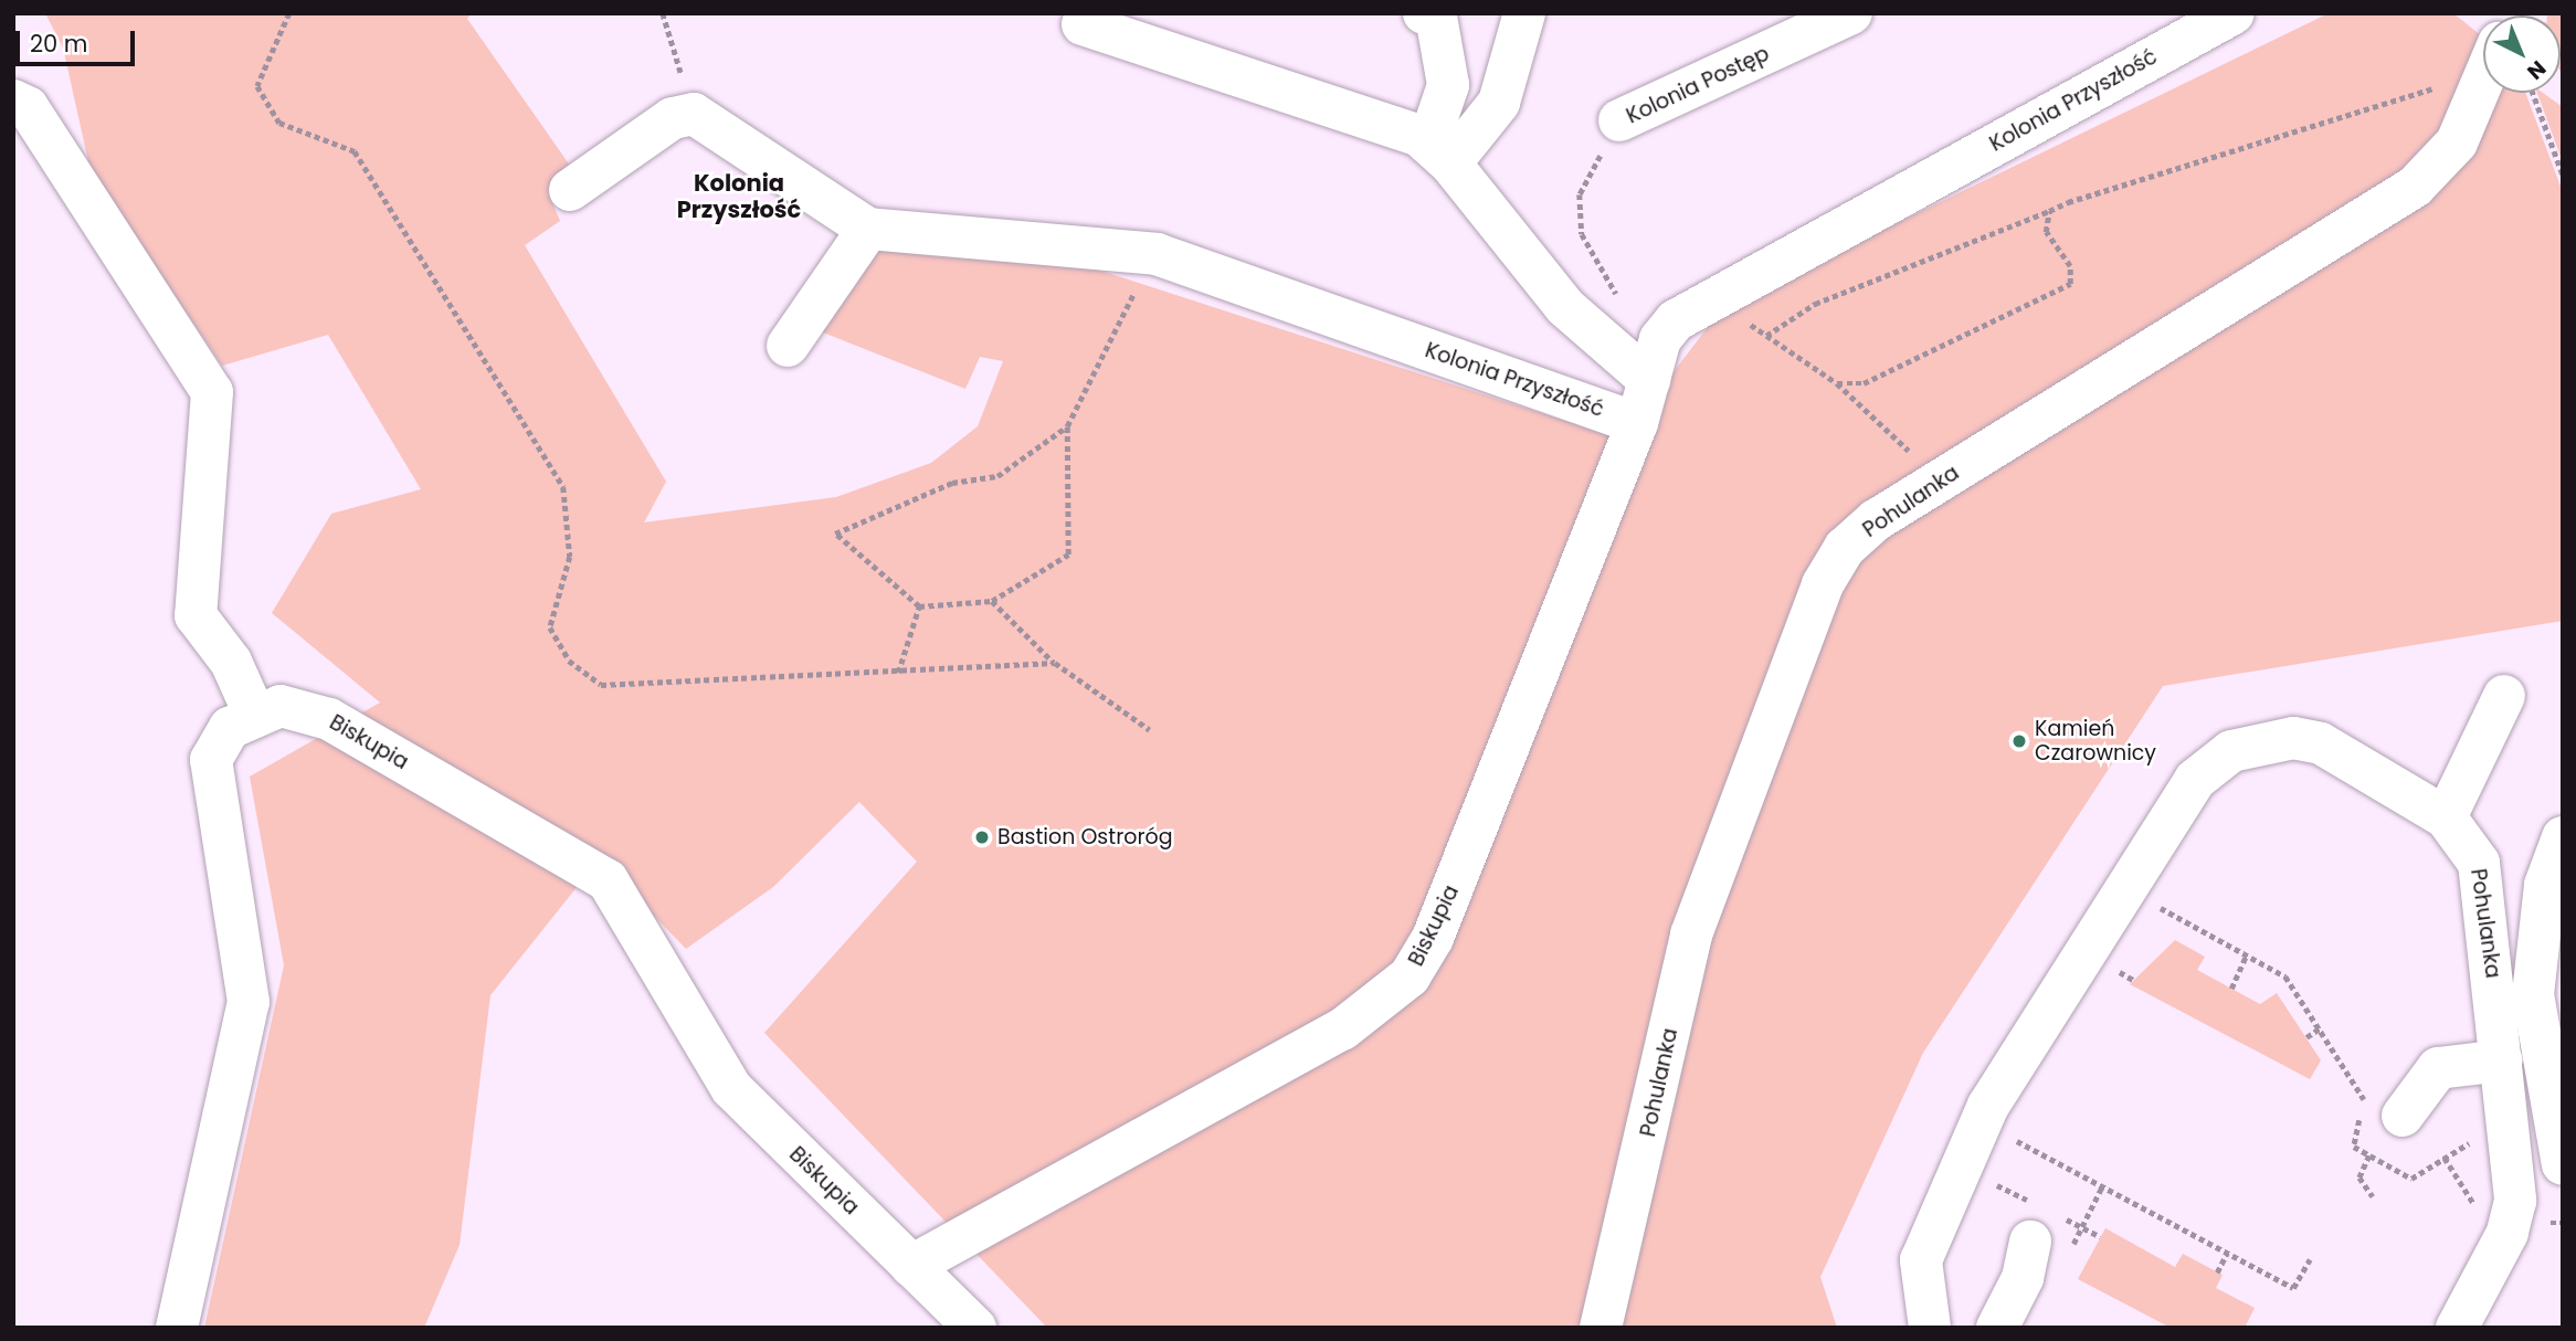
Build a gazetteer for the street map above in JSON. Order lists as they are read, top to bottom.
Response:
{
  "streets": {
    "street": [
      "Kolonia Postęp",
      "Kolonia Przyszłość",
      "Pohulanka",
      "Biskupia"
    ]
  },
  "crossings": [
    ["Kolonia Postęp", "Kolonia Przyszłość"],
    ["Kolonia Przyszłość", "Biskupia"]
  ],
  "districts": ["Kolonia Przyszłość"],
  "places": ["Kamień Czarownicy", "Bastion Ostroróg"],
  "scale_bar": "20 m",
  "north": "bottom right"
}
